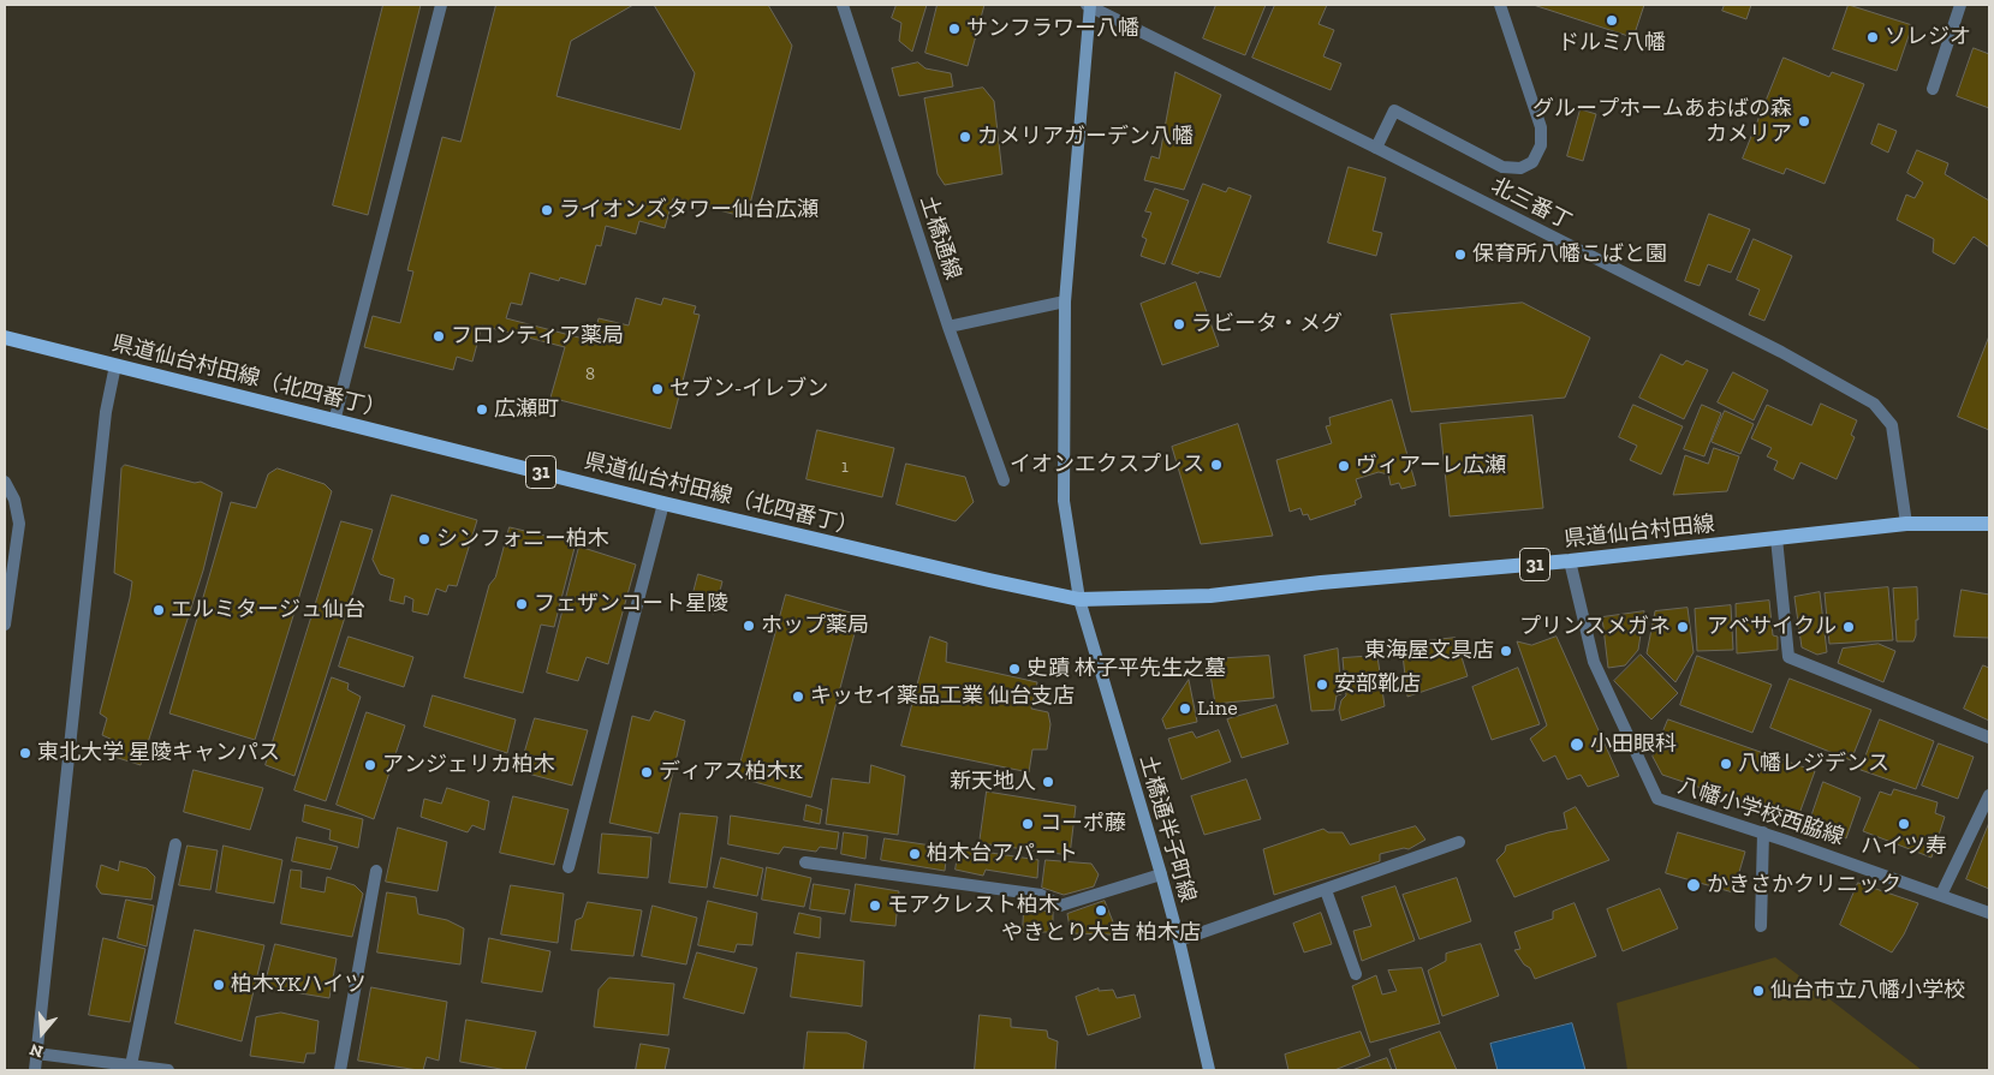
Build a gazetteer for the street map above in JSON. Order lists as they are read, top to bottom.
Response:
{
  "streets": {
    "main road": ["県道仙台村田線（北四番丁）", "31", "県道仙台村田線"],
    "street": [
      "北三番丁",
      "土橋通線",
      "八幡小学校西脇線",
      "土橋通半子町線"
    ]
  },
  "crossings": [
    ["北三番丁", "県道仙台村田線"],
    ["北三番丁", "土橋通半子町線"],
    ["県道仙台村田線（北四番丁）", "県道仙台村田線"],
    ["県道仙台村田線（北四番丁）", "土橋通半子町線"],
    ["県道仙台村田線", "八幡小学校西脇線"],
    ["県道仙台村田線", "土橋通半子町線"]
  ],
  "places": [
    "ドルミ八幡",
    "サンフラワー八幡",
    "ソレジオ",
    "グループホームあおばの森 カメリア",
    "カメリアガーデン八幡",
    "ライオンズタワー仙台広瀬",
    "保育所八幡こばと園",
    "ラビータ・メグ",
    "フロンティア薬局",
    "セブン-イレブン",
    "広瀬町",
    "イオンエクスプレス",
    "ヴィアーレ広瀬",
    "シンフォニー柏木",
    "フェザンコート星陵",
    "エルミタージュ仙台",
    "ホップ薬局",
    "プリンスメガネ",
    "アベサイクル",
    "東海屋文具店",
    "史蹟 林子平先生之墓",
    "安部靴店",
    "キッセイ薬品工業 仙台支店",
    "Line",
    "小田眼科",
    "東北大学 星陵キャンパス",
    "八幡レジデンス",
    "アンジェリカ柏木",
    "ディアス柏木K",
    "新天地人",
    "コーポ藤",
    "ハイツ寿",
    "柏木台アパート",
    "かきさかクリニック",
    "モアクレスト柏木",
    "やきとり大吉 柏木店",
    "柏木YKハイツ",
    "仙台市立八幡小学校"
  ],
  "house_numbers": ["8", "1"],
  "north": "bottom"
}
